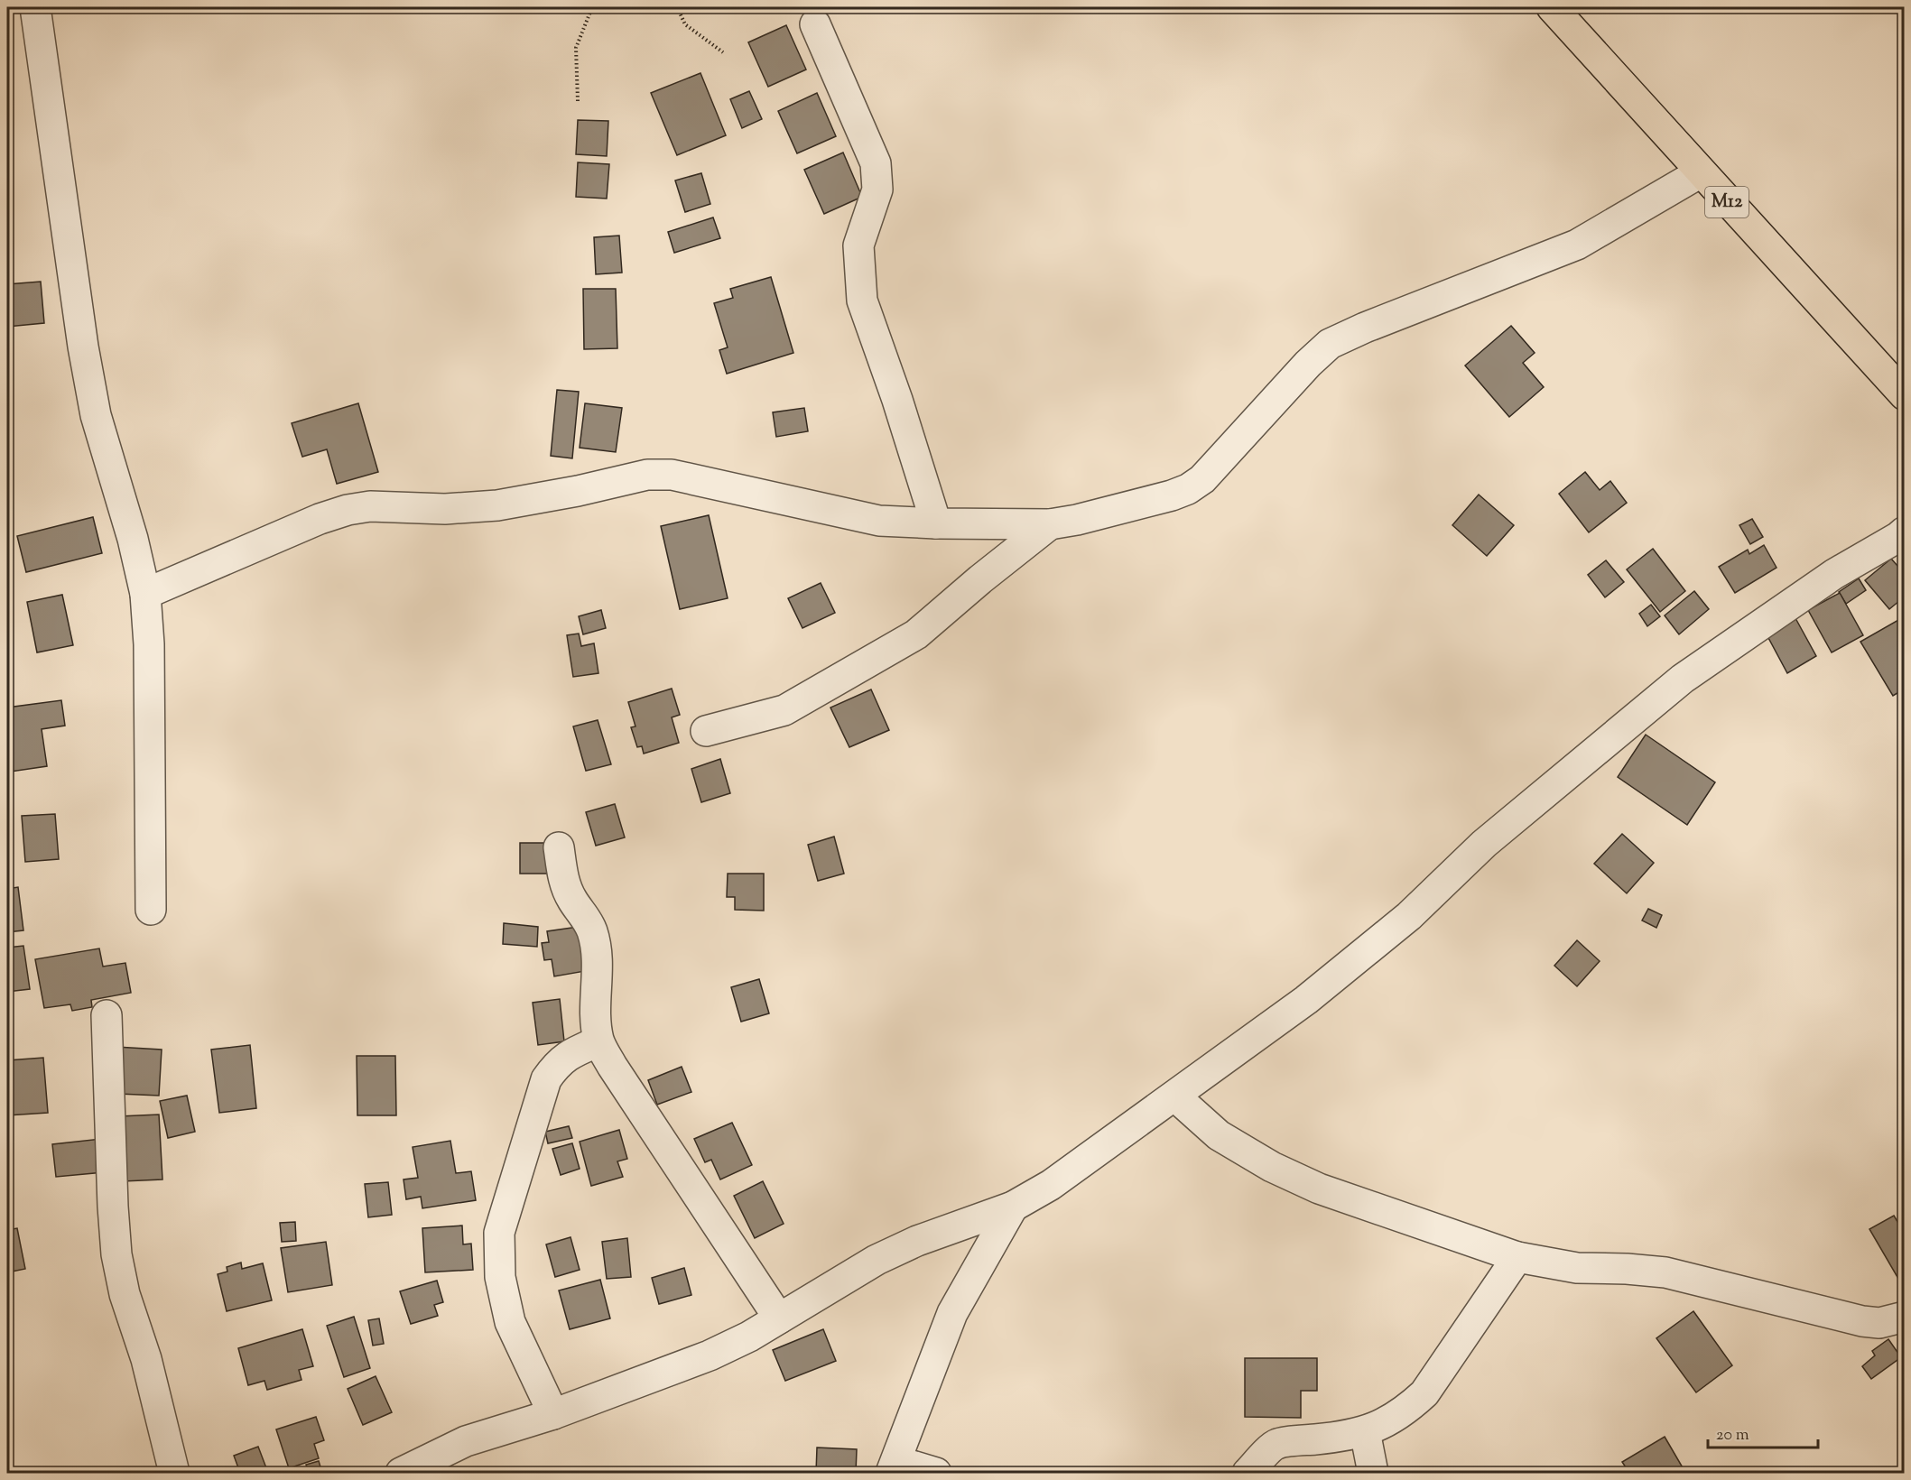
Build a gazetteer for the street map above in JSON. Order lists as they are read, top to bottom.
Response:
{
  "streets": {
    "highway": ["M12"]
  },
  "scale_bar": "20 m"
}
